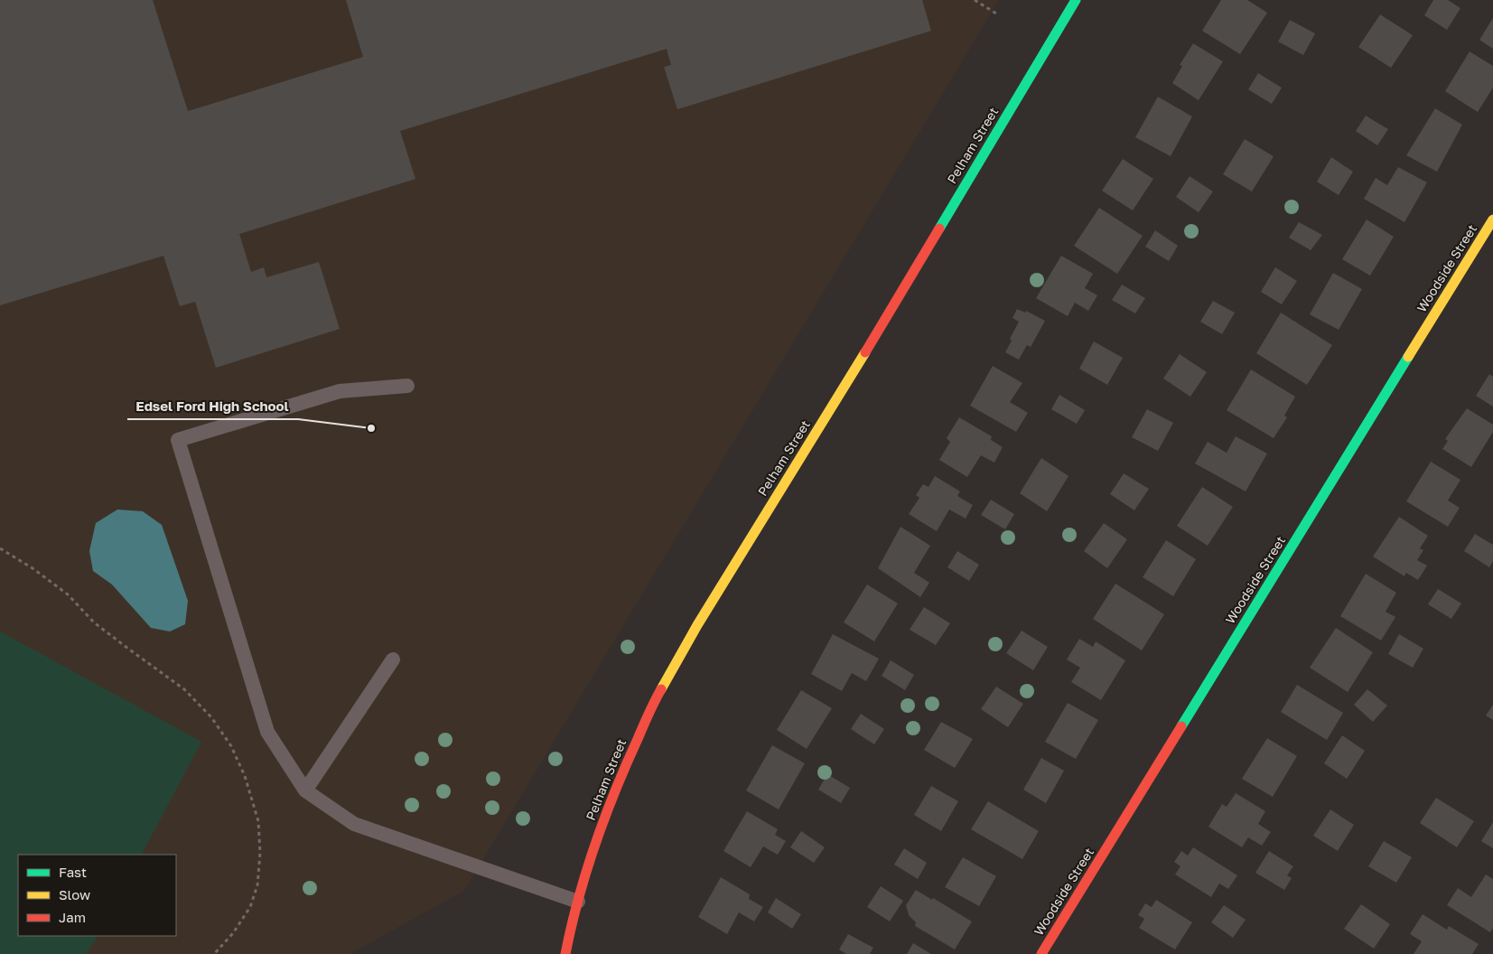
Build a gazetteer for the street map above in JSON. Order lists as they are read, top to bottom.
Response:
{
  "streets": {
    "street": ["Pelham Street", "Woodside Street"]
  },
  "places": ["Edsel Ford High School"],
  "legend": ["Fast", "Slow", "Jam"]
}
